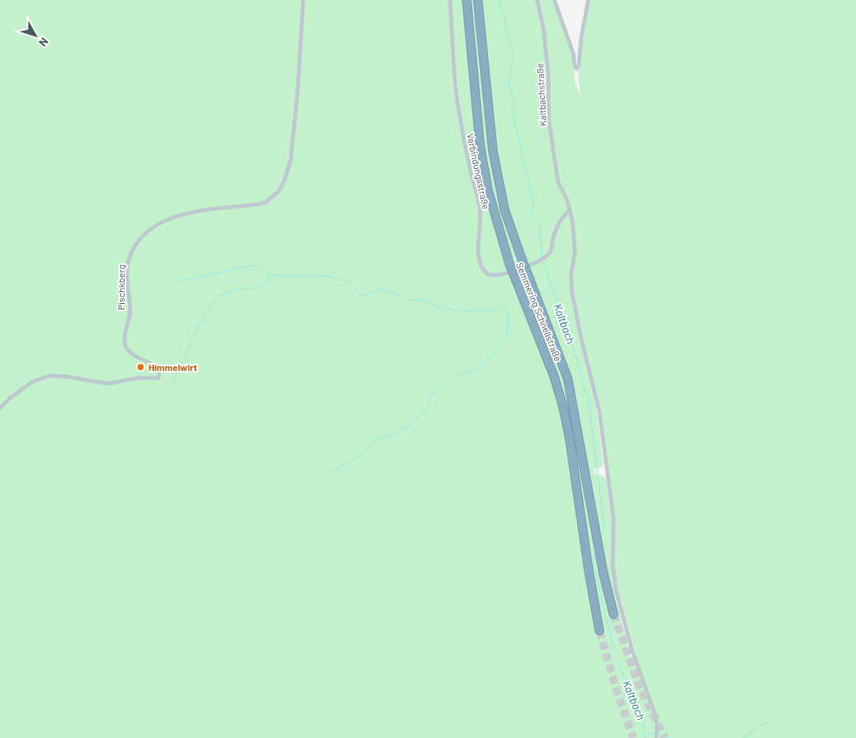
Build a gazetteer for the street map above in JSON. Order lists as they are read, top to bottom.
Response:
{
  "streets": {
    "highway": ["Semmering Schnellstraße"],
    "street": ["Kaltbachstraße", "Verbindungsstraße", "Pischkberg"]
  },
  "crossings": [
    ["Kaltbachstraße", "Verbindungsstraße"]
  ],
  "water": ["Kaltbach"],
  "places": ["Himmelwirt"],
  "north": "bottom right"
}
